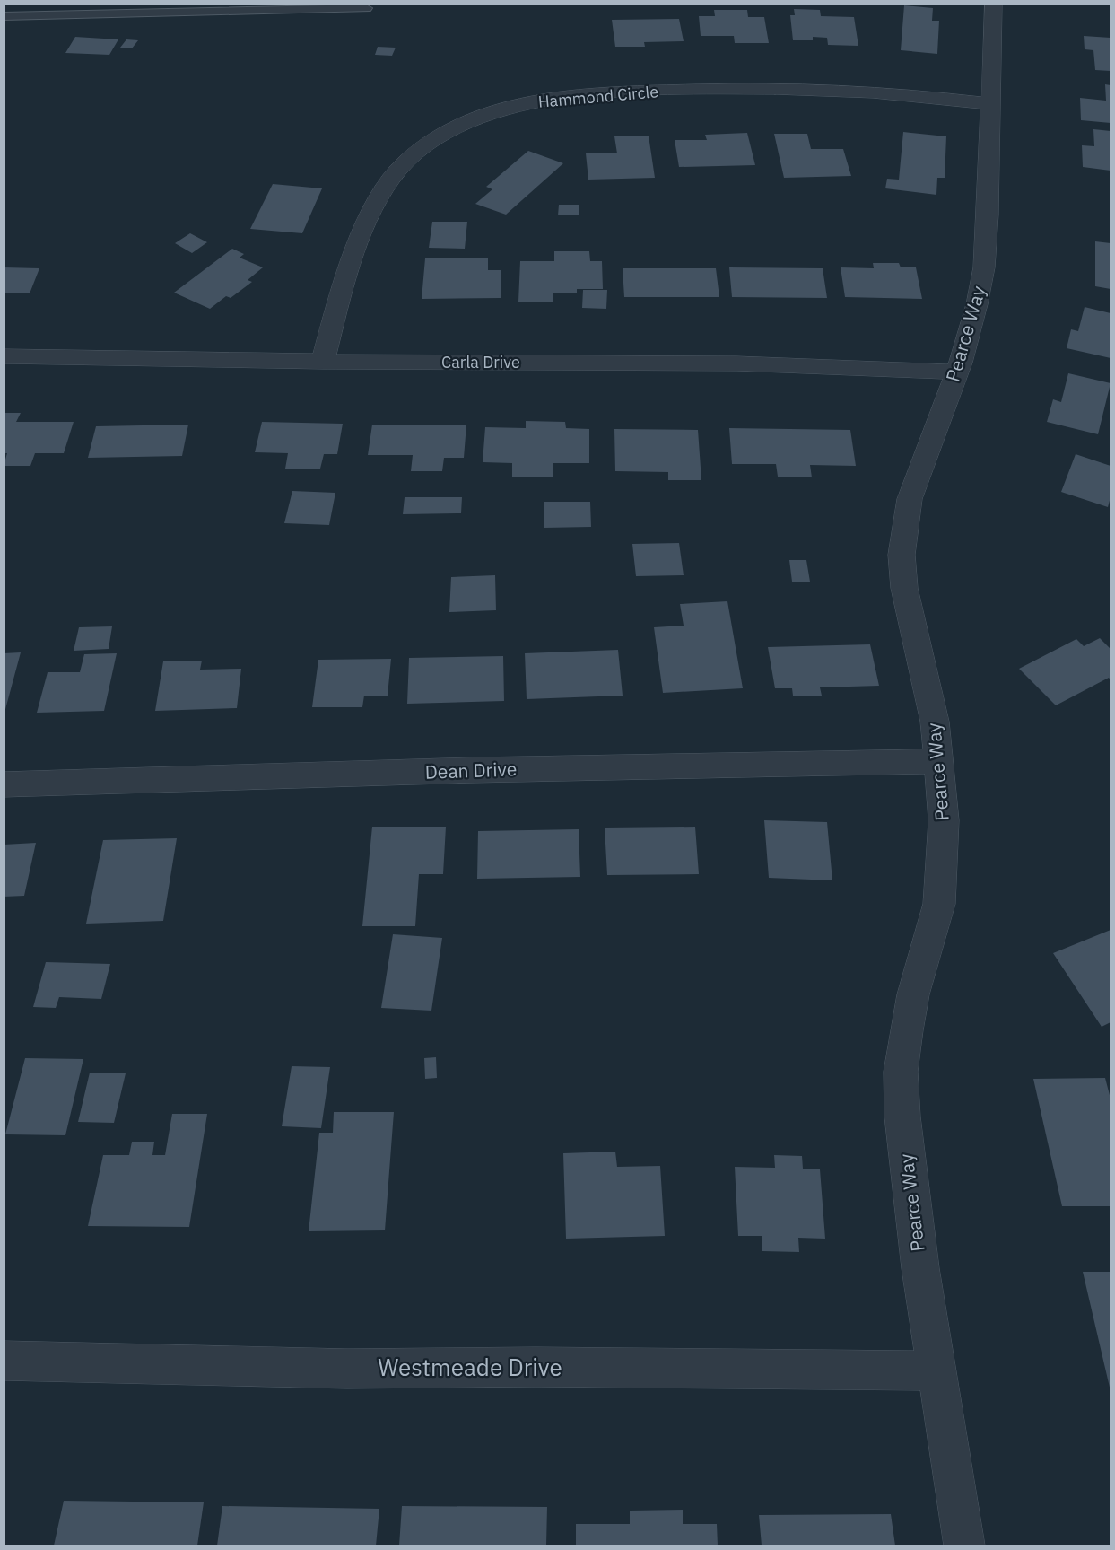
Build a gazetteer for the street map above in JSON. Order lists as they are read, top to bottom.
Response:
{
  "streets": {
    "street": [
      "Hammond Circle",
      "Pearce Way",
      "Carla Drive",
      "Dean Drive",
      "Westmeade Drive"
    ]
  },
  "crossings": [
    ["Hammond Circle", "Pearce Way"],
    ["Hammond Circle", "Carla Drive"],
    ["Pearce Way", "Carla Drive"],
    ["Pearce Way", "Dean Drive"],
    ["Pearce Way", "Westmeade Drive"]
  ]
}
